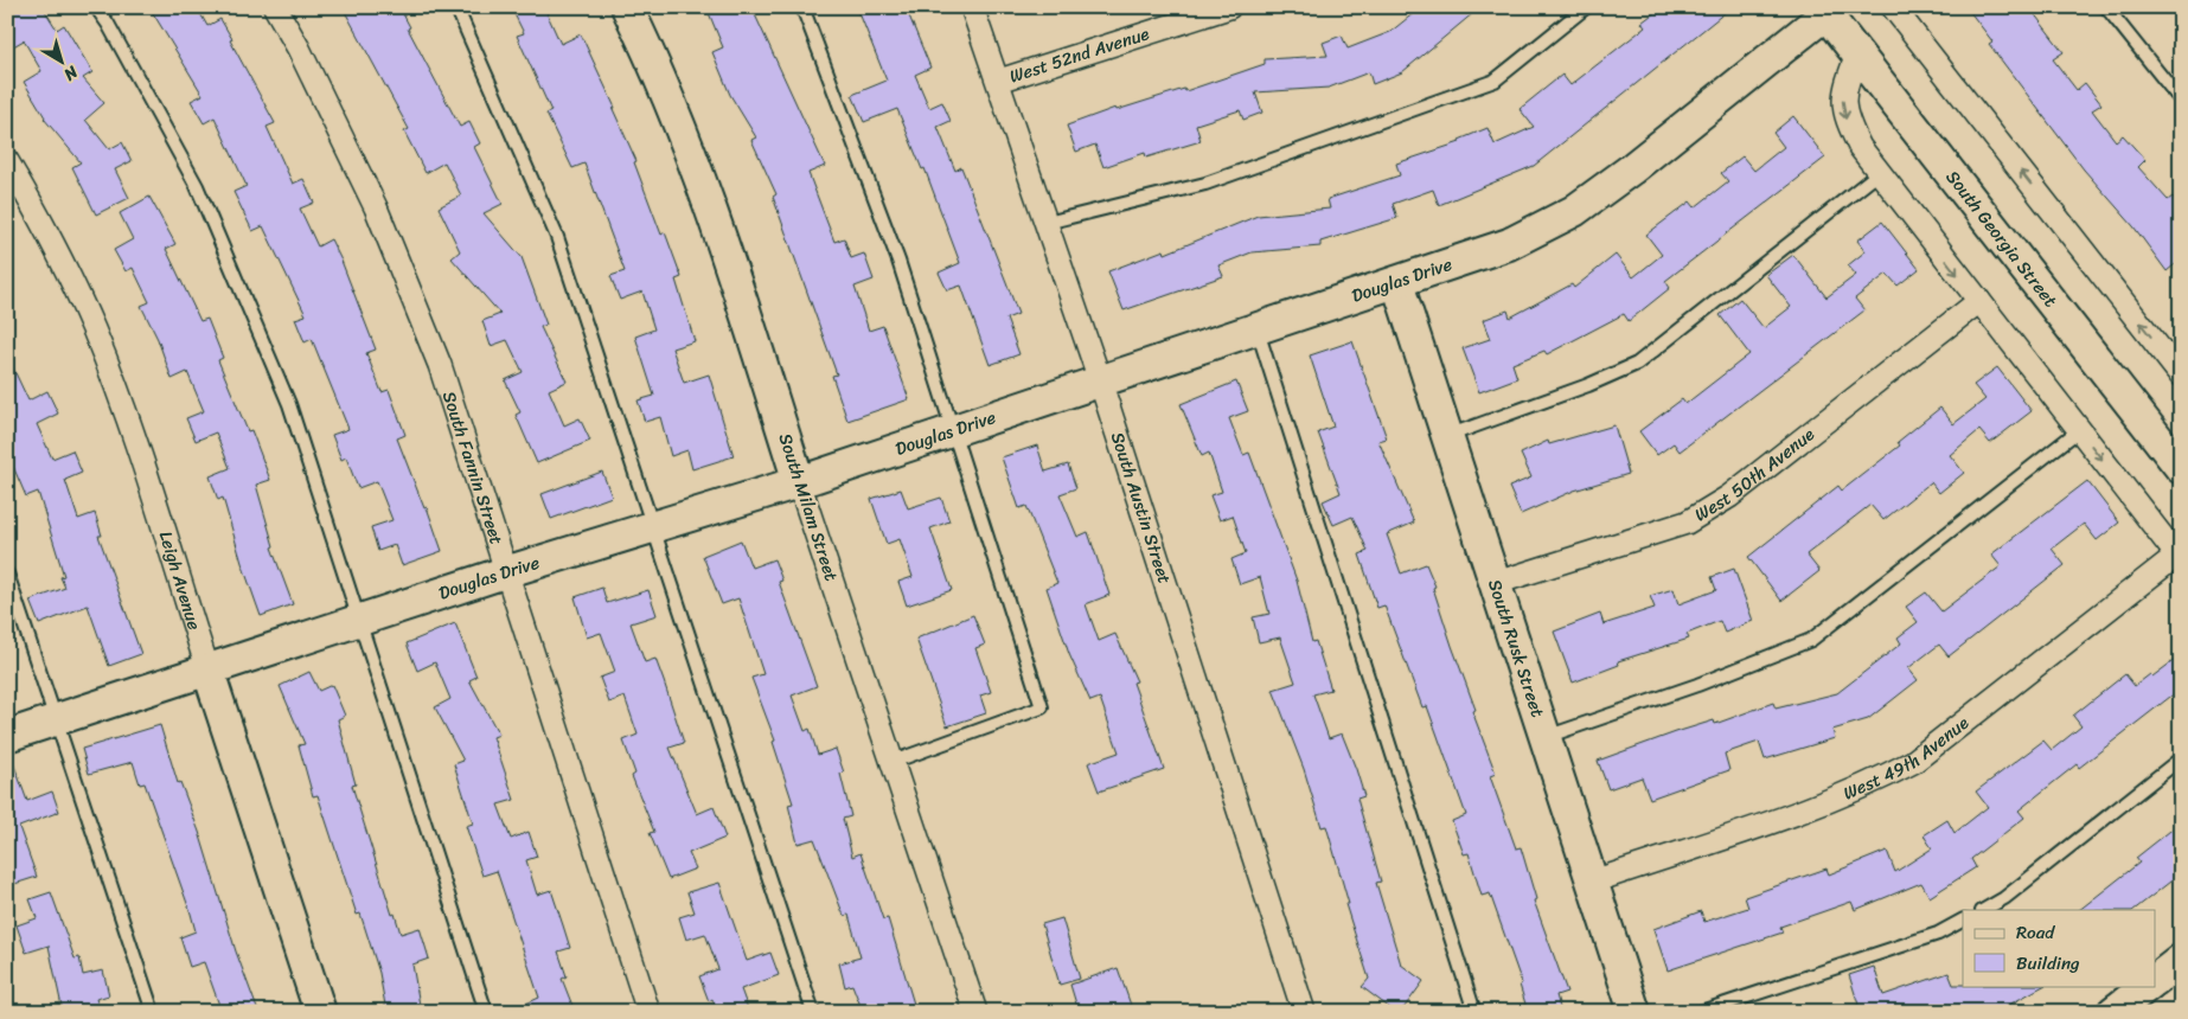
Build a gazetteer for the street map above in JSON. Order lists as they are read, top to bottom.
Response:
{
  "streets": {
    "street": [
      "West 52nd Avenue",
      "South Georgia Street",
      "Douglas Drive",
      "South Fannin Street",
      "West 50th Avenue",
      "South Milam Street",
      "South Austin Street",
      "Leigh Avenue",
      "South Rusk Street",
      "West 49th Avenue"
    ]
  },
  "crossings": [
    ["West 52nd Avenue", "South Austin Street"],
    ["South Georgia Street", "Douglas Drive"],
    ["Douglas Drive", "South Fannin Street"],
    ["Douglas Drive", "South Milam Street"],
    ["Douglas Drive", "South Austin Street"],
    ["Douglas Drive", "Leigh Avenue"],
    ["Douglas Drive", "South Rusk Street"],
    ["West 50th Avenue", "South Rusk Street"],
    ["South Rusk Street", "West 49th Avenue"]
  ],
  "legend": ["Road", "Building"],
  "north": "bottom right"
}
